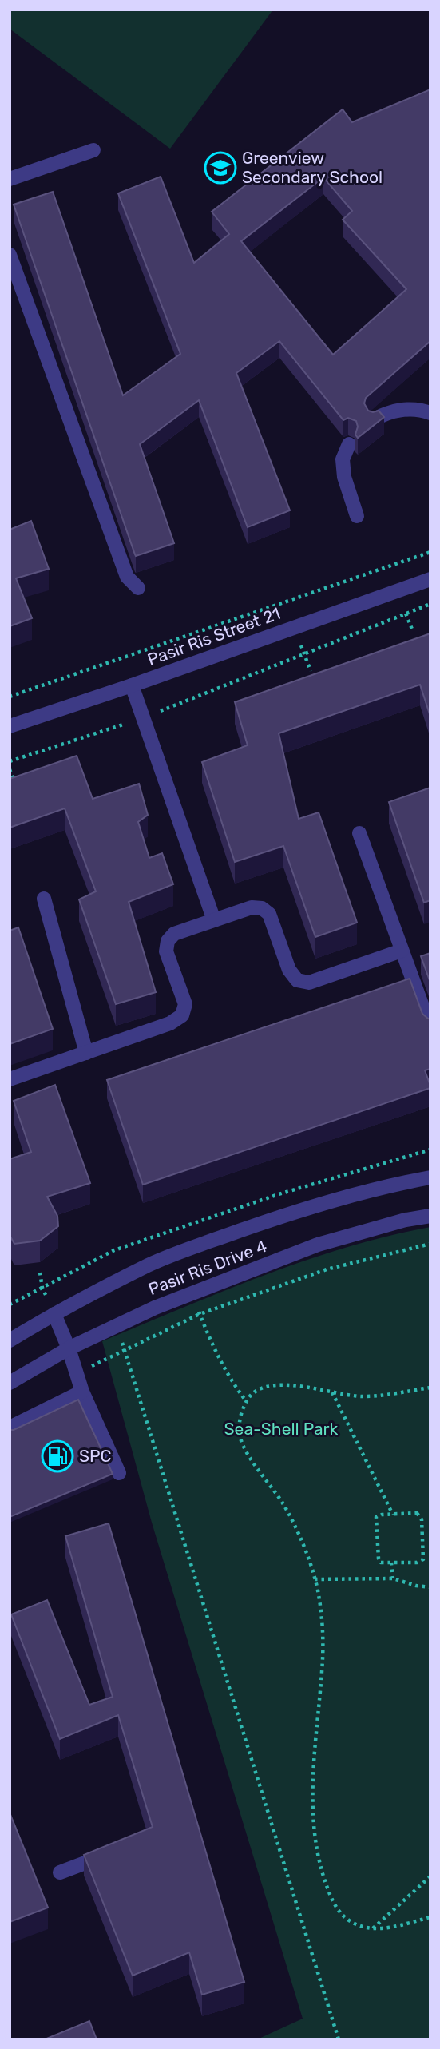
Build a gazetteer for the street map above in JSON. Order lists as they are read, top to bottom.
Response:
{
  "streets": {
    "street": ["Pasir Ris Street 21", "Pasir Ris Drive 4"]
  },
  "parks": ["Sea-Shell Park"],
  "places": {
    "school or university": ["Greenview Secondary School"],
    "fuel station": ["SPC"]
  }
}
